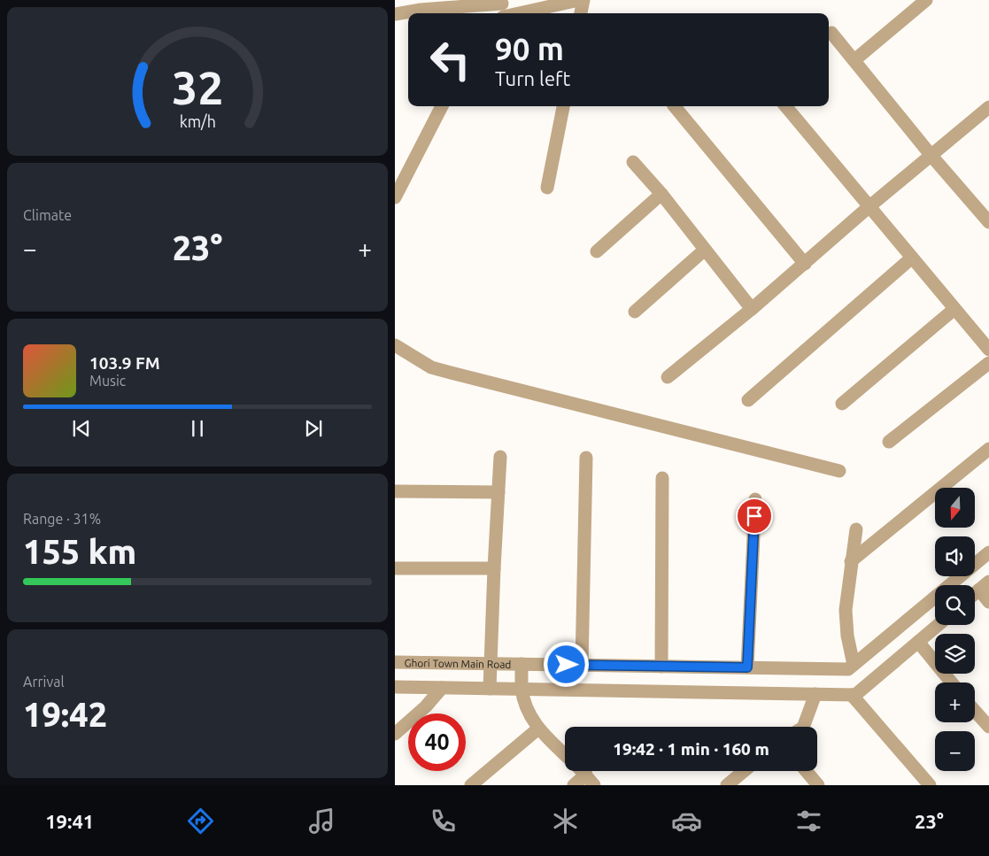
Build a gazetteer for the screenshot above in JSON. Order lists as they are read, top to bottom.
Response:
{
  "streets": {
    "street": ["Ghori Town Main Road"]
  },
  "north": "bottom",
  "page": {
    "turn": ["90 m", "Turn left"],
    "tile": [
      "Climate",
      ["Range · 31%", "155 km"],
      ["Arrival", "19:42"]
    ],
    "heat": ["−", "23°", "+"],
    "song": ["103.9 FM", "Music"],
    "map_buttons": ["+", "−"],
    "limit": "40",
    "trip": "19:42 · 1 min · 160 m",
    "tabs": ["19:41", "23°"],
    "gauge": ["32", "km/h"]
  }
}
